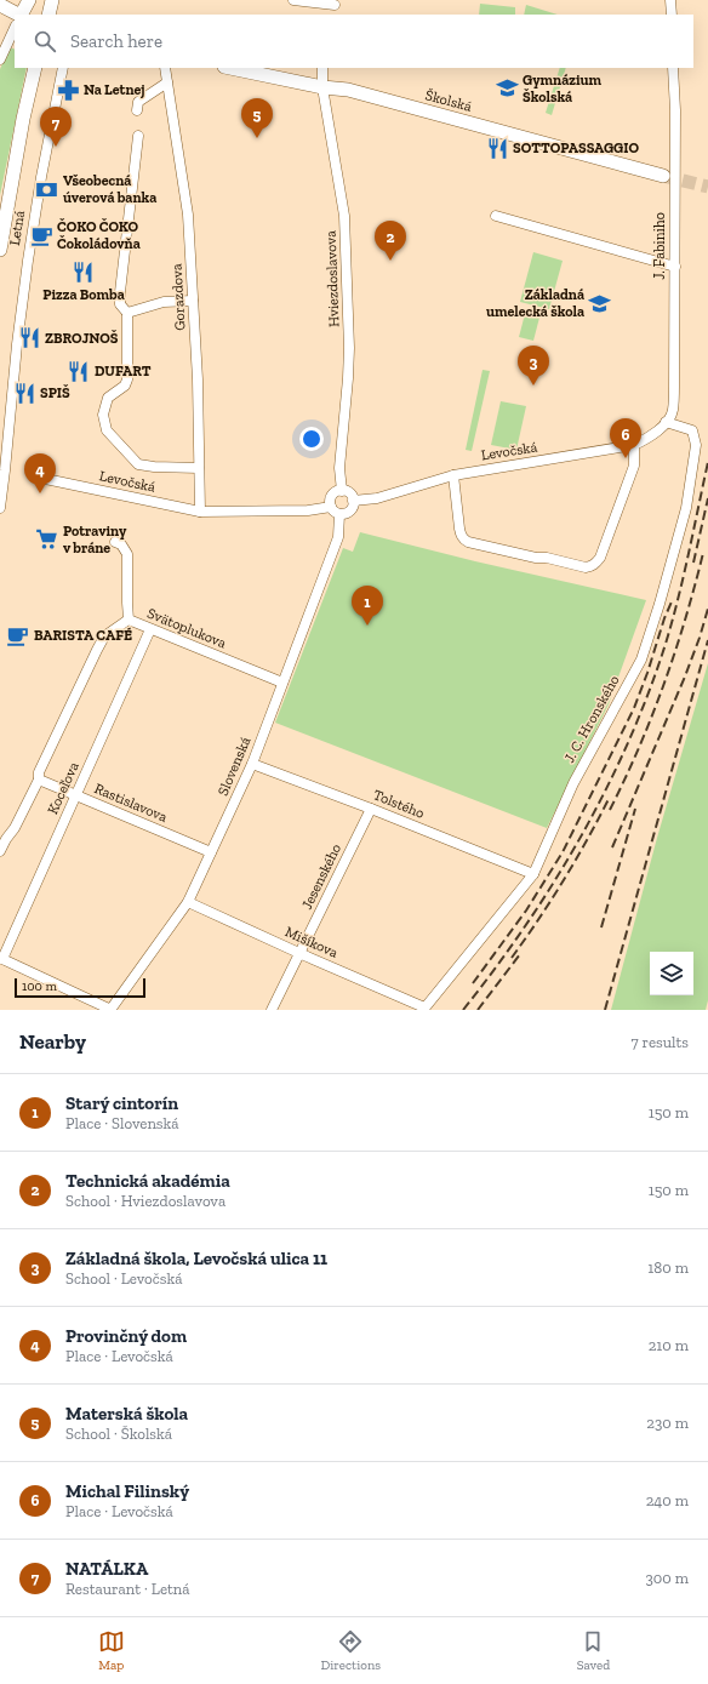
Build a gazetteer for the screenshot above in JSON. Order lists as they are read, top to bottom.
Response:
{
  "streets": {
    "main road": ["Školská", "Letná"],
    "street": [
      "J. Fabiniho",
      "Hviezdoslavova",
      "Gorazdova",
      "Levočská",
      "Svätoplukova",
      "J. C. Hronského",
      "Slovenská",
      "Koceľova",
      "Rastislavova",
      "Tolstého",
      "Jesenského",
      "Mišíkova"
    ]
  },
  "crossings": [
    ["Školská", "Hviezdoslavova"],
    ["J. Fabiniho", "Levočská"],
    ["J. Fabiniho", "J. C. Hronského"],
    ["Hviezdoslavova", "Levočská"],
    ["Hviezdoslavova", "Slovenská"],
    ["Gorazdova", "Levočská"],
    ["Levočská", "J. C. Hronského"],
    ["Levočská", "Slovenská"],
    ["Svätoplukova", "Slovenská"],
    ["Svätoplukova", "Koceľova"],
    ["J. C. Hronského", "Tolstého"],
    ["J. C. Hronského", "Mišíkova"],
    ["Slovenská", "Rastislavova"],
    ["Slovenská", "Tolstého"],
    ["Slovenská", "Mišíkova"],
    ["Koceľova", "Rastislavova"],
    ["Tolstého", "Jesenského"],
    ["Jesenského", "Mišíkova"]
  ],
  "places": {
    "school or university": ["Gymnázium Školská", "Základná umelecká škola"],
    "pharmacy": ["Na Letnej"],
    "restaurant": [
      "SOTTOPASSAGGIO",
      "Pizza Bomba",
      "ZBROJNOŠ",
      "DUFART",
      "SPIŠ"
    ],
    "bank": ["Všeobecná úverová banka"],
    "cafe": ["ČOKO ČOKO Čokoládovňa", "BARISTA CAFÉ"],
    "supermarket": ["Potraviny v bráne"]
  },
  "scale_bar": "100 m",
  "page": {
    "search": "Search here",
    "pins": [
      "5",
      "7",
      "2",
      "3",
      "6",
      "4",
      "1"
    ],
    "scale": "100 m",
    "heading": ["Nearby", "7 results"],
    "list": [
      {
        "mark": "1",
        "name": "Starý cintorín",
        "note": "Place · Slovenská",
        "value": "150 m"
      },
      {
        "mark": "2",
        "name": "Technická akadémia",
        "note": "School · Hviezdoslavova",
        "value": "150 m"
      },
      {
        "mark": "3",
        "name": "Základná škola, Levočská ulica 11",
        "note": "School · Levočská",
        "value": "180 m"
      },
      {
        "mark": "4",
        "name": "Provinčný dom",
        "note": "Place · Levočská",
        "value": "210 m"
      },
      {
        "mark": "5",
        "name": "Materská škola",
        "note": "School · Školská",
        "value": "230 m"
      },
      {
        "mark": "6",
        "name": "Michal Filinský",
        "note": "Place · Levočská",
        "value": "240 m"
      },
      {
        "mark": "7",
        "name": "NATÁLKA",
        "note": "Restaurant · Letná",
        "value": "300 m"
      }
    ],
    "nav": ["Map", "Directions", "Saved"]
  }
}
